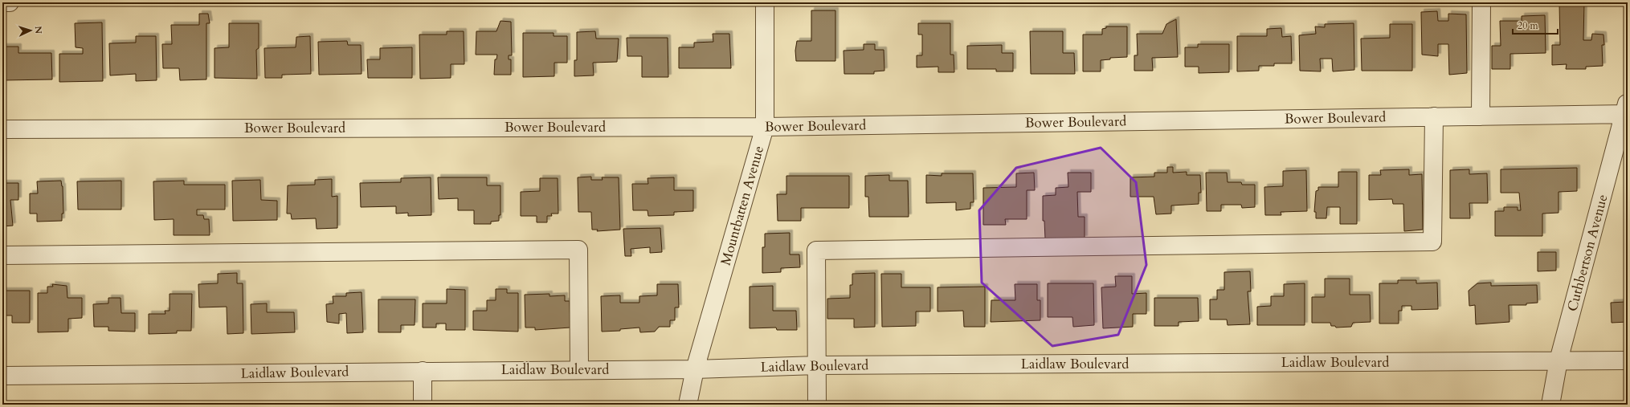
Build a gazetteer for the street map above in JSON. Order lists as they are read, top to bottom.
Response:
{
  "streets": {
    "street": [
      "Bower Boulevard",
      "Mountbatten Avenue",
      "Cuthbertson Avenue",
      "Laidlaw Boulevard"
    ]
  },
  "crossings": [
    ["Bower Boulevard", "Mountbatten Avenue"],
    ["Bower Boulevard", "Cuthbertson Avenue"],
    ["Mountbatten Avenue", "Laidlaw Boulevard"],
    ["Cuthbertson Avenue", "Laidlaw Boulevard"]
  ],
  "scale_bar": "20 m",
  "north": "right"
}
